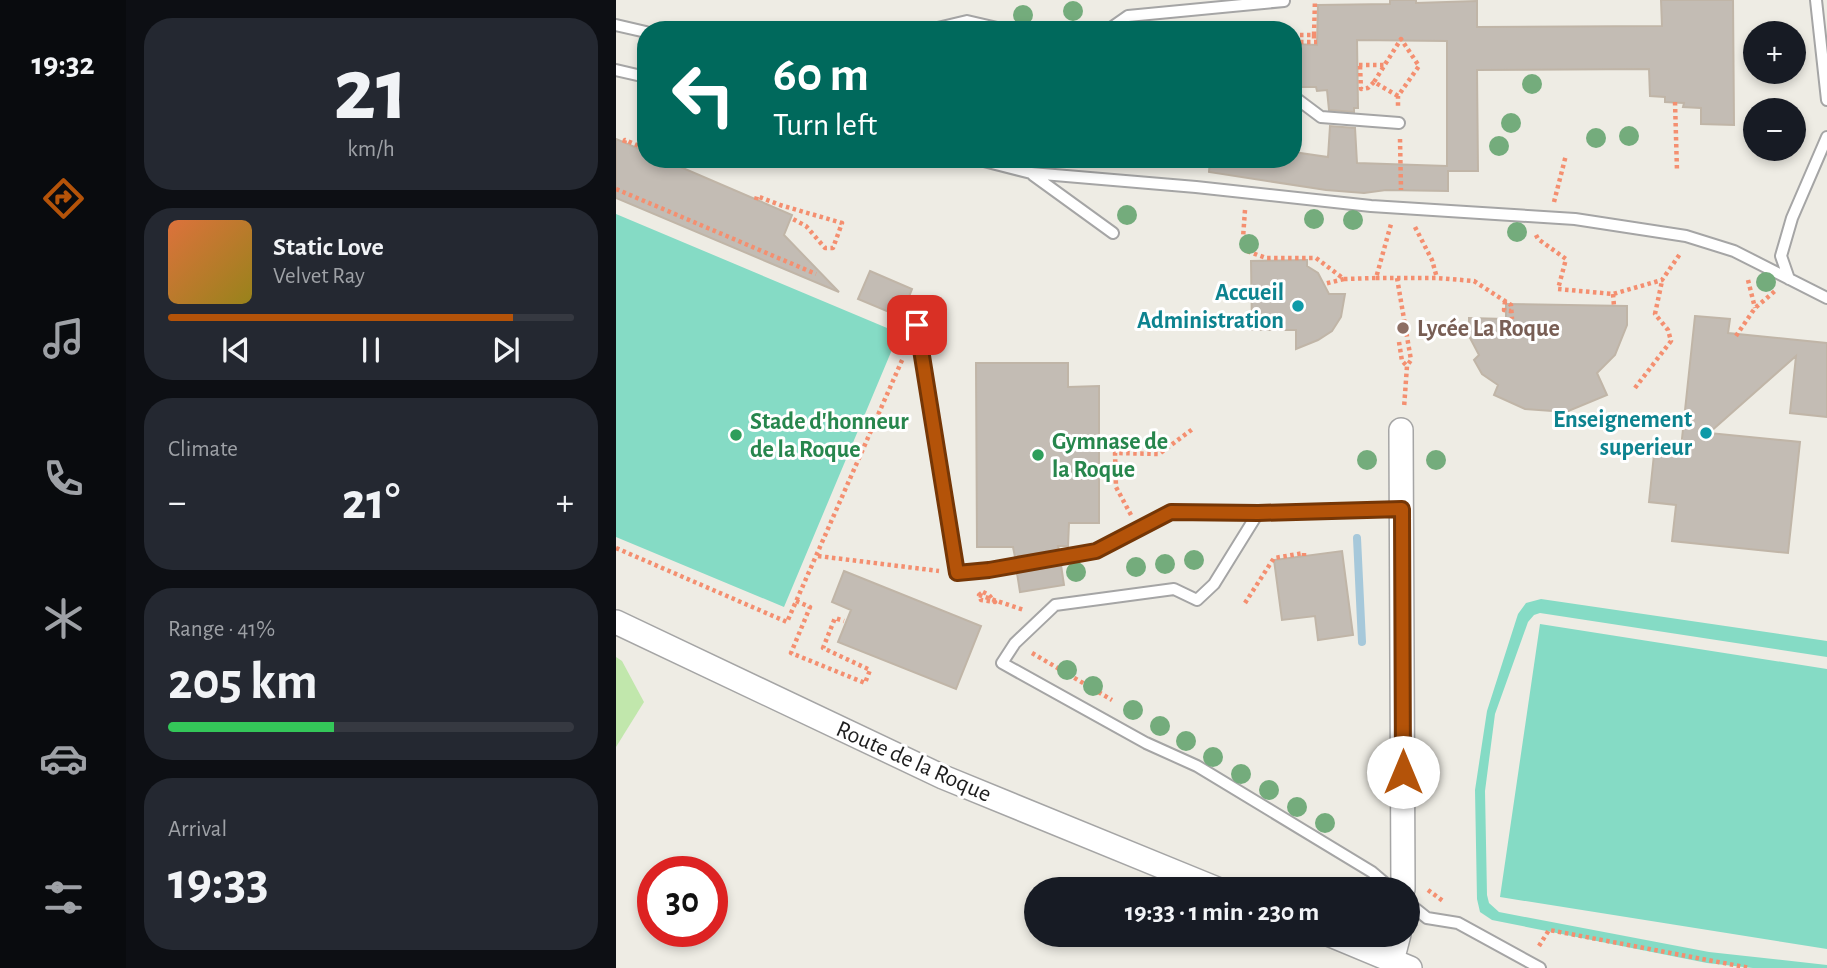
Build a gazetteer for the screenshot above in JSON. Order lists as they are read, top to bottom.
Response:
{
  "streets": {
    "street": ["Route de la Roque"]
  },
  "places": [
    "Accueil Administration",
    "Lycée La Roque",
    "Enseignement superieur",
    "Stade d'honneur de la Roque",
    "Gymnase de la Roque"
  ],
  "page": {
    "tabs": "19:32",
    "tile": [
      ["21", "km/h"],
      "Climate",
      ["Range · 41%", "205 km"],
      ["Arrival", "19:33"]
    ],
    "map_buttons": ["+", "−"],
    "turn": ["60 m", "Turn left"],
    "song": ["Static Love", "Velvet Ray"],
    "heat": ["−", "21°", "+"],
    "limit": "30",
    "trip": "19:33 · 1 min · 230 m"
  }
}
